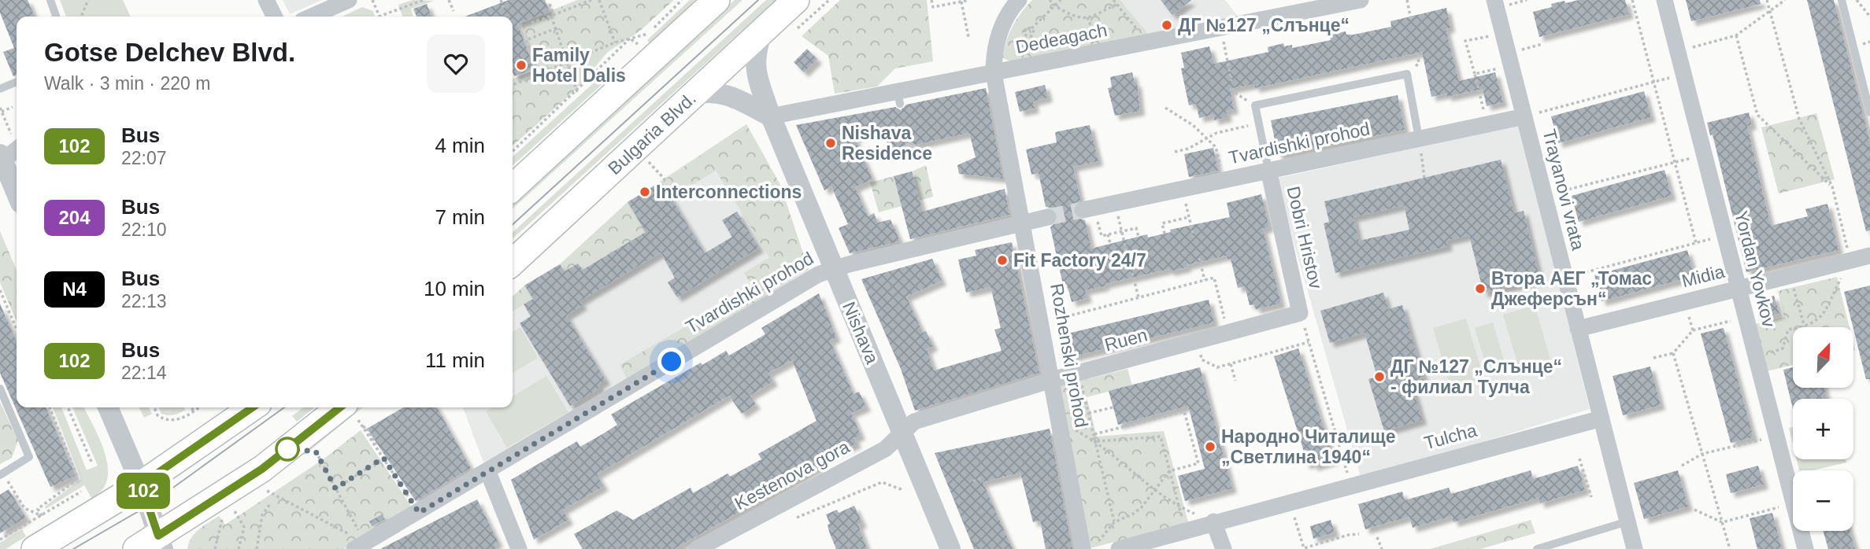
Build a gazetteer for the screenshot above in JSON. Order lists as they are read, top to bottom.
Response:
{
  "streets": {
    "main road": ["Bulgaria Blvd."],
    "street": [
      "Dedeagach",
      "Tvardishki prohod",
      "Trayanovi vrata",
      "Dobri Hristov",
      "Yordan Yovkov",
      "Midia",
      "Nishava",
      "Ruen",
      "Rozhenski prohod",
      "Tulcha",
      "Kestenova gora"
    ]
  },
  "crossings": [
    ["Dedeagach", "Nishava"],
    ["Dedeagach", "Rozhenski prohod"],
    ["Bulgaria Blvd.", "Nishava"],
    ["Tvardishki prohod", "Trayanovi vrata"],
    ["Tvardishki prohod", "Dobri Hristov"],
    ["Tvardishki prohod", "Nishava"],
    ["Tvardishki prohod", "Rozhenski prohod"],
    ["Trayanovi vrata", "Midia"],
    ["Trayanovi vrata", "Tulcha"],
    ["Dobri Hristov", "Ruen"],
    ["Yordan Yovkov", "Midia"],
    ["Nishava", "Ruen"],
    ["Nishava", "Kestenova gora"],
    ["Ruen", "Rozhenski prohod"],
    ["Ruen", "Kestenova gora"]
  ],
  "places": [
    "ДГ №127 „Слънце“",
    "Family Hotel Dalis",
    "Nishava Residence",
    "Interconnections",
    "Fit Factory 24/7",
    "Втора АЕГ „Томас Джеферсън“",
    "ДГ №127 „Слънце“ - филиал Тулча",
    "Народно Читалище „Светлина 1940“"
  ],
  "lines": ["bus line 102"],
  "north": "top right",
  "page": {
    "on_map": "102",
    "heading": ["Gotse Delchev Blvd.", "Walk · 3 min · 220 m"],
    "list": [
      {
        "mark": "102",
        "name": "Bus",
        "note": "22:07",
        "value": "4 min"
      },
      {
        "mark": "204",
        "name": "Bus",
        "note": "22:10",
        "value": "7 min"
      },
      {
        "mark": "N4",
        "name": "Bus",
        "note": "22:13",
        "value": "10 min"
      },
      {
        "mark": "102",
        "name": "Bus",
        "note": "22:14",
        "value": "11 min"
      }
    ],
    "map_buttons": ["+", "−"]
  }
}
